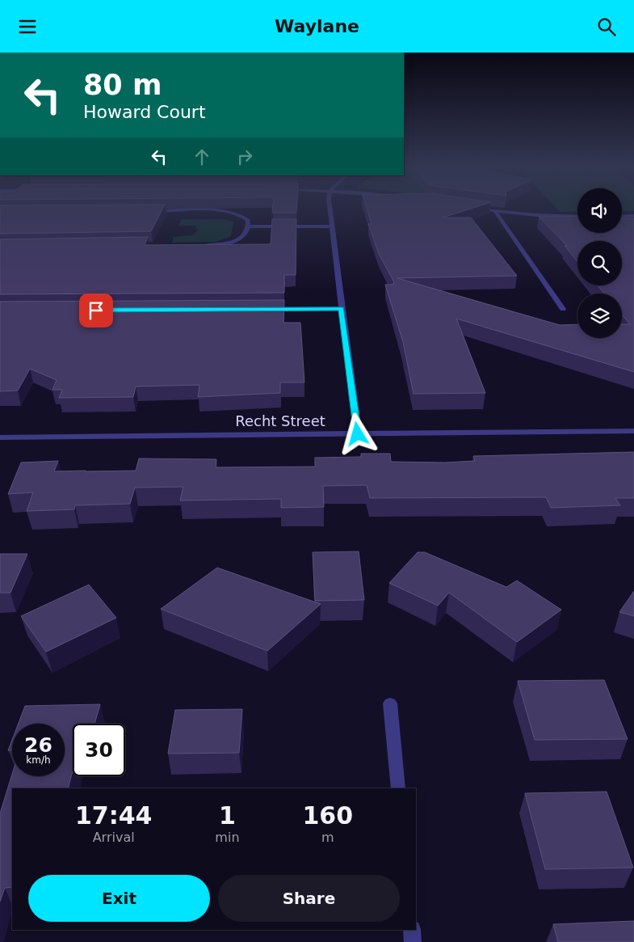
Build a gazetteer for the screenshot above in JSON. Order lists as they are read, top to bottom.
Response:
{
  "streets": {
    "street": ["Recht Street"]
  },
  "page": {
    "header": "Waylane",
    "turn": ["80 m", "Howard Court"],
    "speed": "26 km/h",
    "limit": "30",
    "eta": [
      "17:44",
      "Arrival",
      "1",
      "min",
      "160",
      "m"
    ],
    "buttons": ["Exit", "Share"]
  }
}
